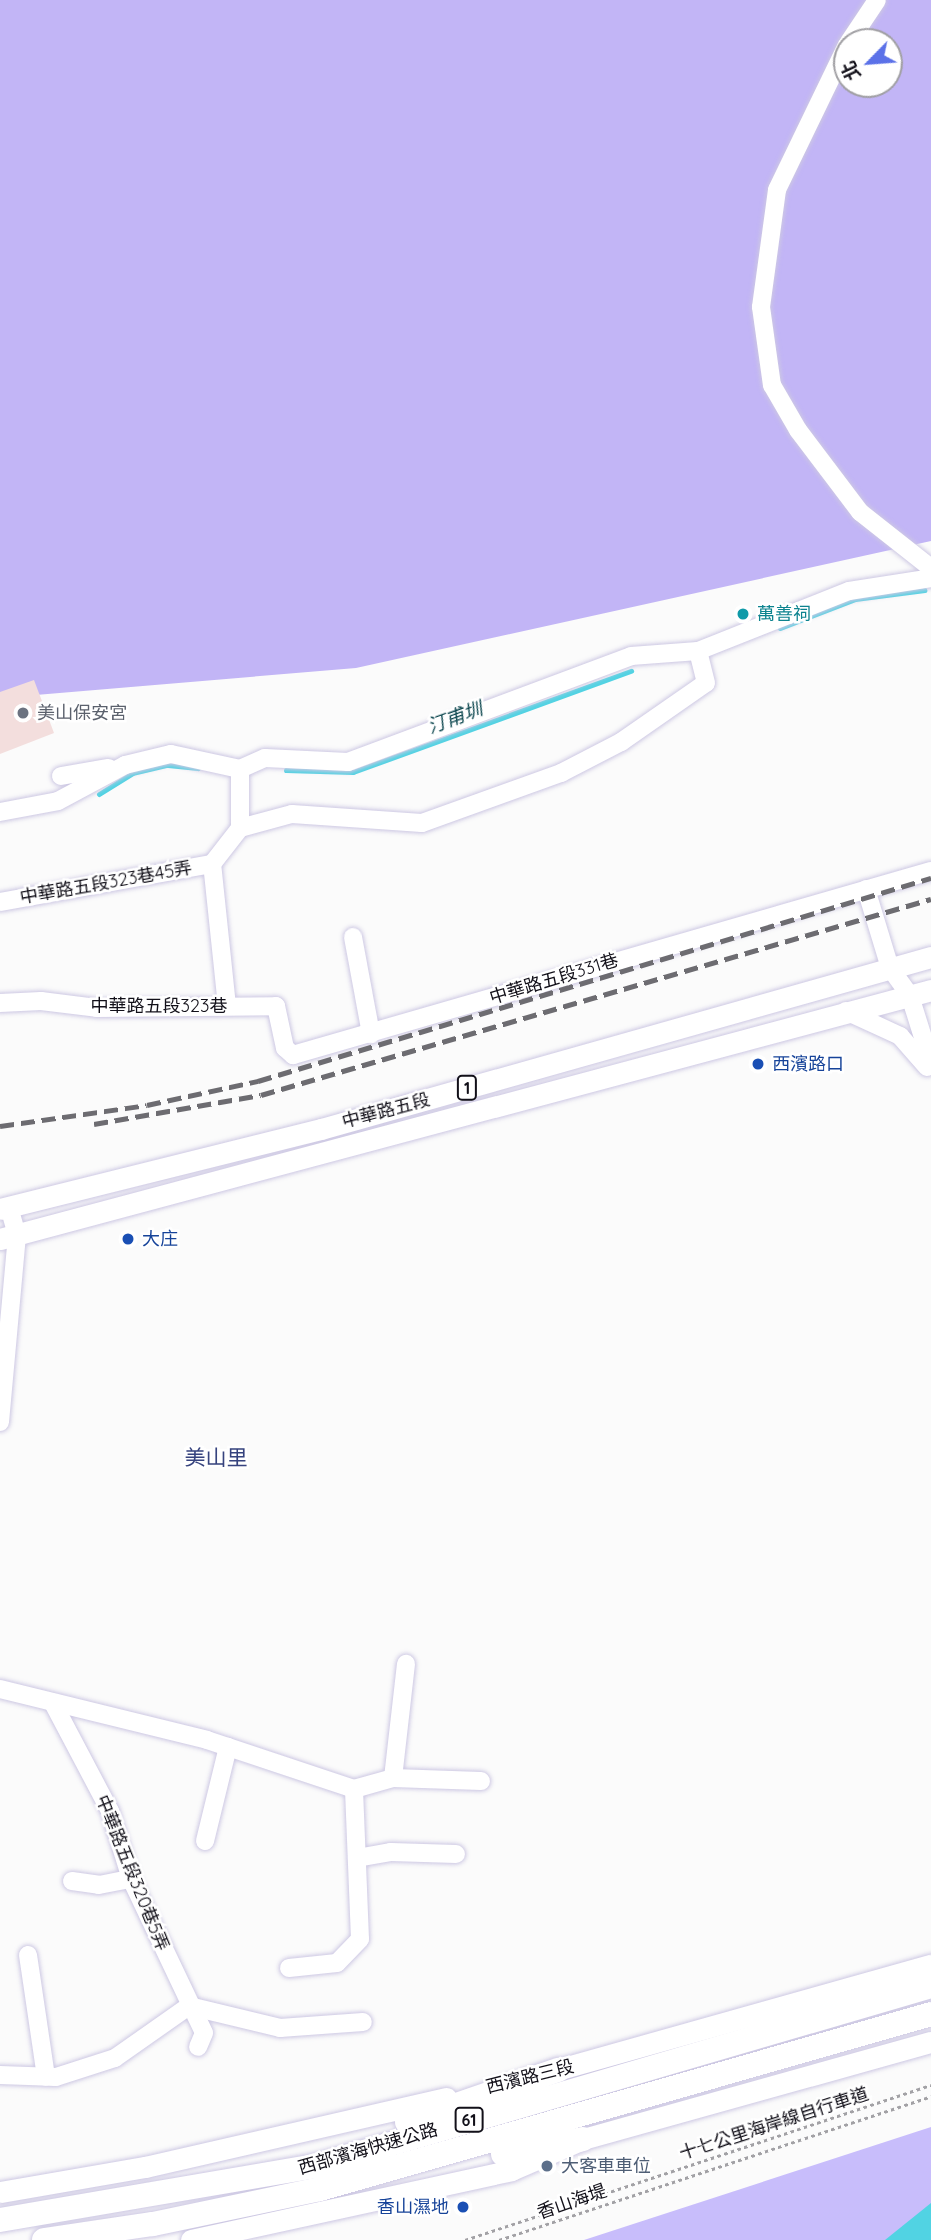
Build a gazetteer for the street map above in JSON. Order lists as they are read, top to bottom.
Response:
{
  "streets": {
    "highway": ["61", "西部濱海快速公路"],
    "main road": ["1", "中華路五段", "西濱路三段"],
    "street": [
      "中華路五段323巷45弄",
      "中華路五段331巷",
      "中華路五段323巷",
      "中華路五段320巷5弄"
    ],
    "path": ["十七公里海岸線自行車道", "香山海堤"]
  },
  "crossings": [
    ["中華路五段331巷", "中華路五段323巷"]
  ],
  "districts": ["美山里"],
  "water": ["汀甫圳"],
  "places": [
    "萬善祠",
    "美山保安宮",
    "西濱路口",
    "大庄",
    "大客車車位",
    "香山濕地"
  ],
  "north": "bottom left"
}
